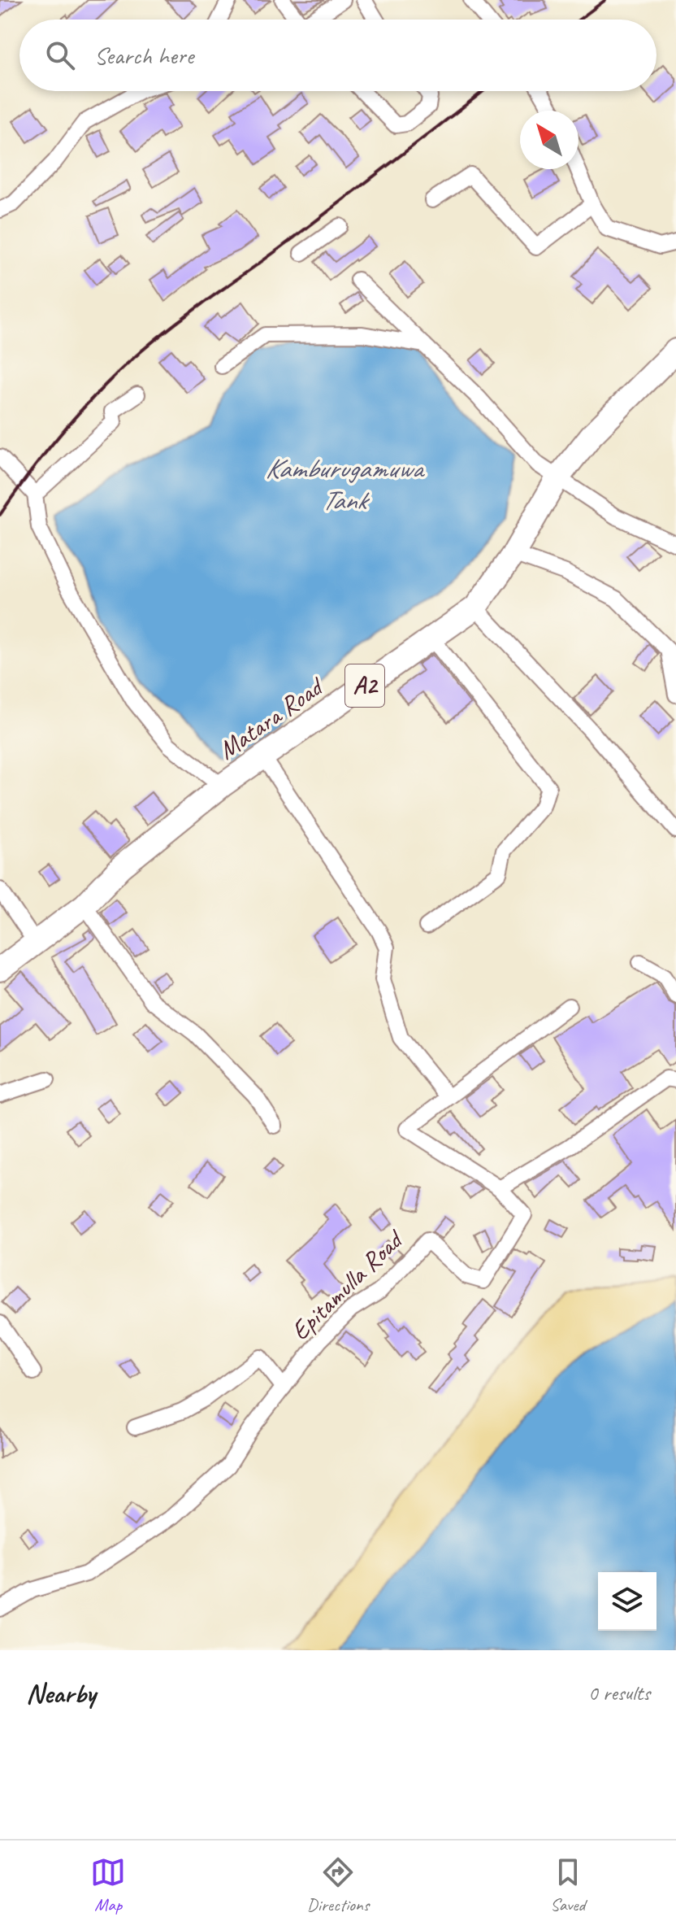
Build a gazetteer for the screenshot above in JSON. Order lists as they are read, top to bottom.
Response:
{
  "streets": {
    "highway": ["A2", "Matara Road"],
    "street": ["Epitamulla Road"]
  },
  "water": ["Kamburugamuwa Tank"],
  "north": "top left",
  "page": {
    "search": "Search here",
    "heading": ["Nearby", "0 results"],
    "nav": ["Map", "Directions", "Saved"]
  }
}
